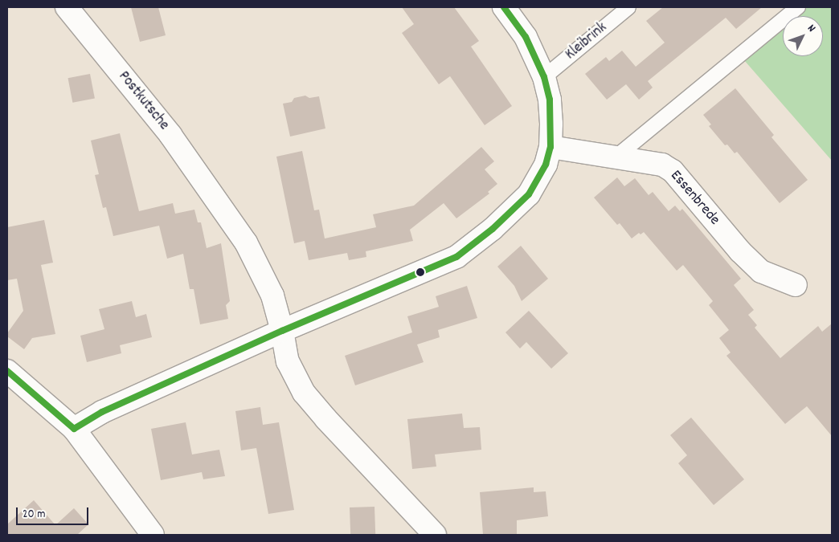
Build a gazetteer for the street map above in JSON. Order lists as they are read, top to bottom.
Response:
{
  "streets": {
    "street": ["Postkutsche", "Essenbrede"],
    "lane": ["Kleibrink"]
  },
  "scale_bar": "20 m",
  "north": "top right"
}
